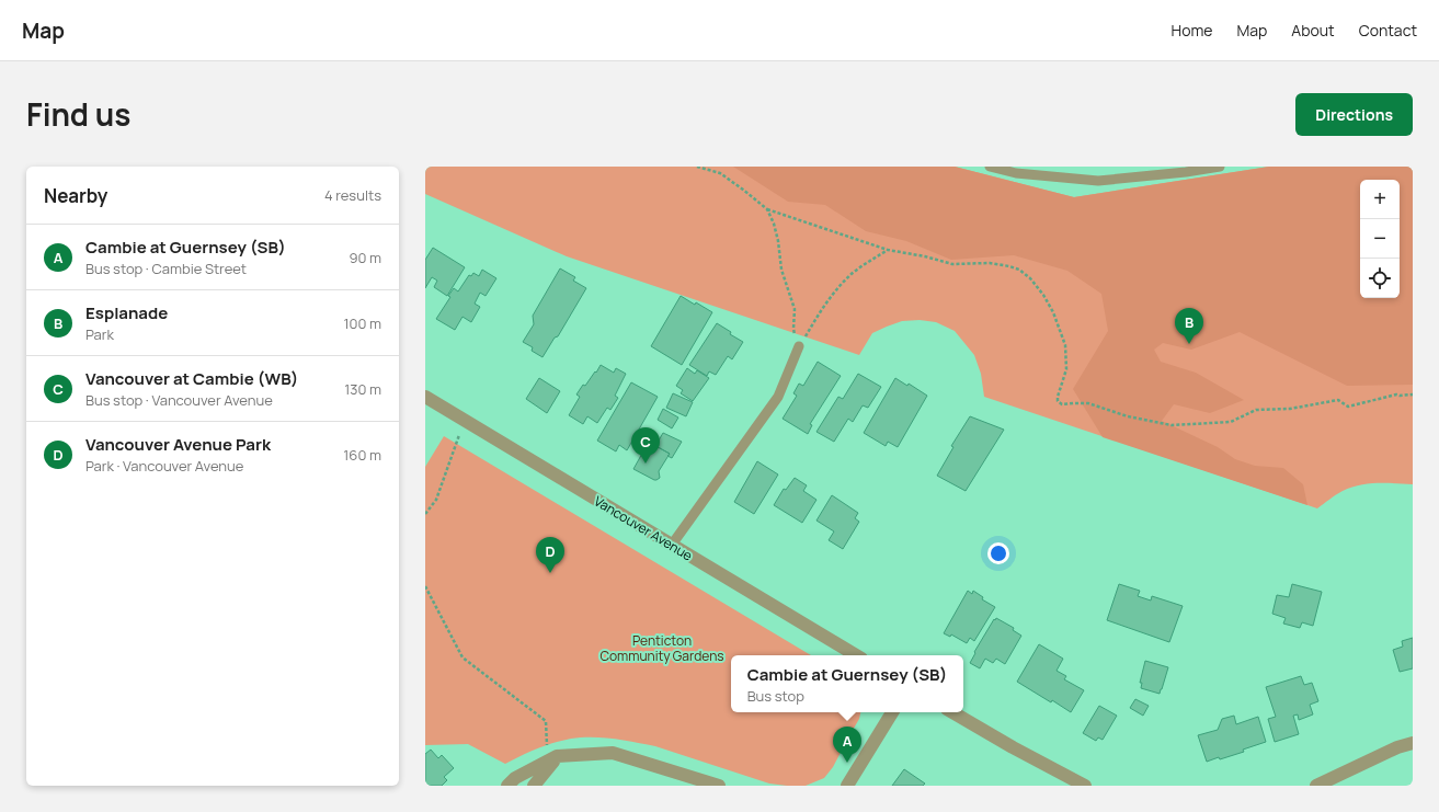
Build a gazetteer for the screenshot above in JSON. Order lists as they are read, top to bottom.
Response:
{
  "streets": {
    "street": ["Vancouver Avenue"]
  },
  "parks": ["Penticton Community Gardens"],
  "page": {
    "header": "Map",
    "nav": [
      "Home",
      "Map",
      "About",
      "Contact"
    ],
    "title": "Find us",
    "buttons": "Directions",
    "heading": ["Nearby", "4 results"],
    "map_buttons": ["+", "−"],
    "list": [
      {
        "mark": "A",
        "name": "Cambie at Guernsey (SB)",
        "note": "Bus stop · Cambie Street",
        "value": "90 m"
      },
      {
        "mark": "B",
        "name": "Esplanade",
        "note": "Park",
        "value": "100 m"
      },
      {
        "mark": "C",
        "name": "Vancouver at Cambie (WB)",
        "note": "Bus stop · Vancouver Avenue",
        "value": "130 m"
      },
      {
        "mark": "D",
        "name": "Vancouver Avenue Park",
        "note": "Park · Vancouver Avenue",
        "value": "160 m"
      }
    ],
    "pins": [
      "B",
      "C",
      "D",
      "A"
    ],
    "popup": ["Cambie at Guernsey (SB)", "Bus stop"]
  }
}
